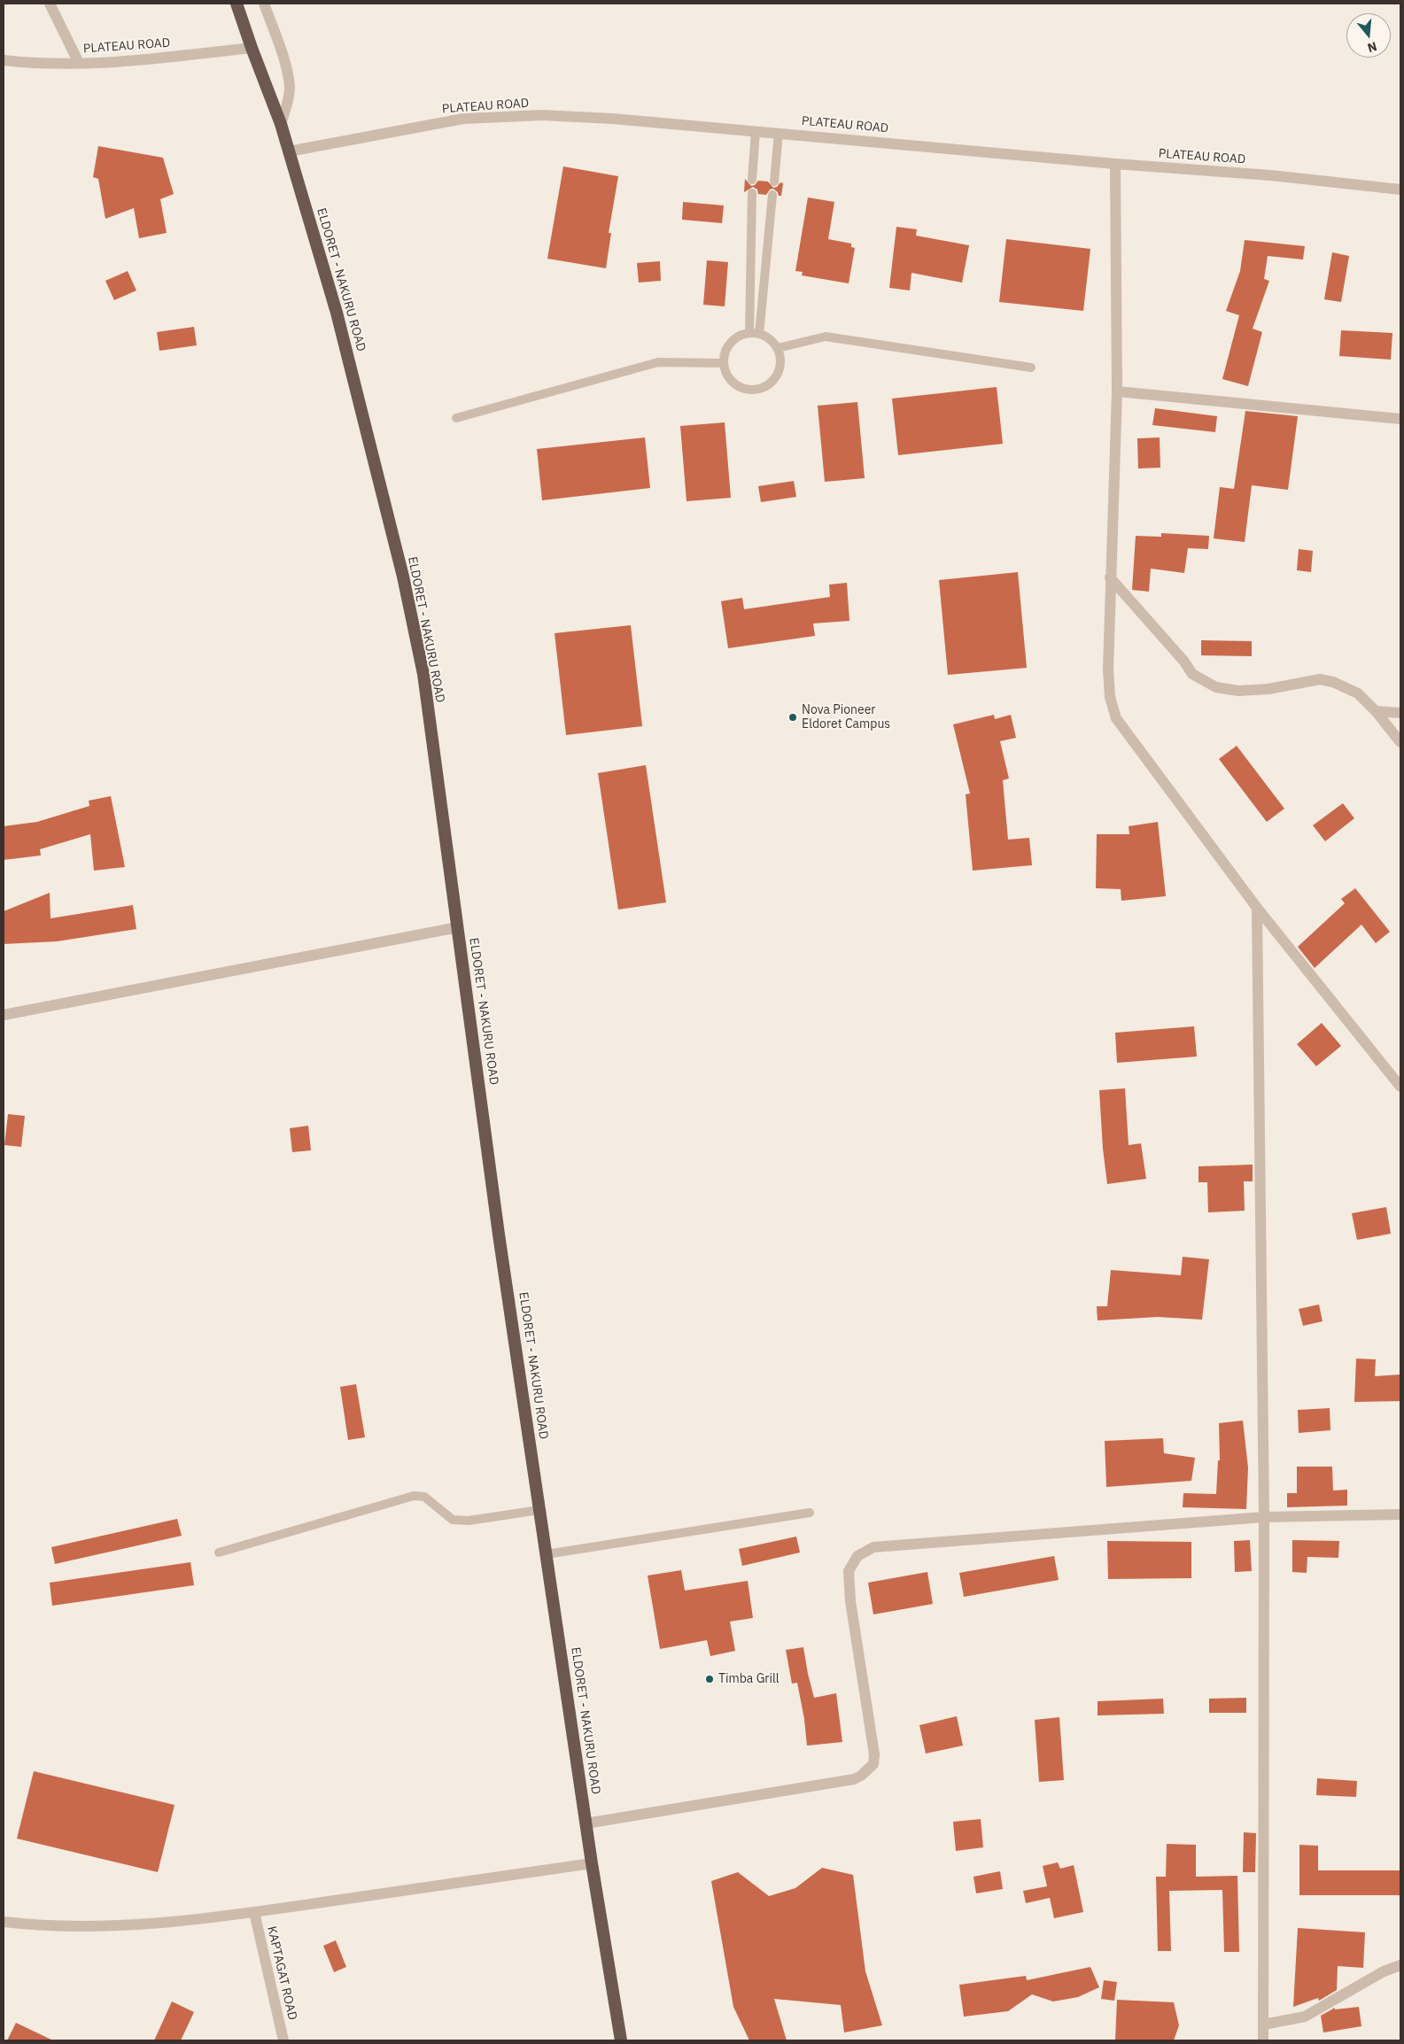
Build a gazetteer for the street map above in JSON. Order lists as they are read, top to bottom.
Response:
{
  "streets": {
    "highway": ["ELDORET - NAKURU ROAD"],
    "street": ["PLATEAU ROAD", "KAPTAGAT ROAD"]
  },
  "crossings": [
    ["PLATEAU ROAD", "ELDORET - NAKURU ROAD"]
  ],
  "places": ["Nova Pioneer Eldoret Campus", "Timba Grill"],
  "north": "bottom"
}
